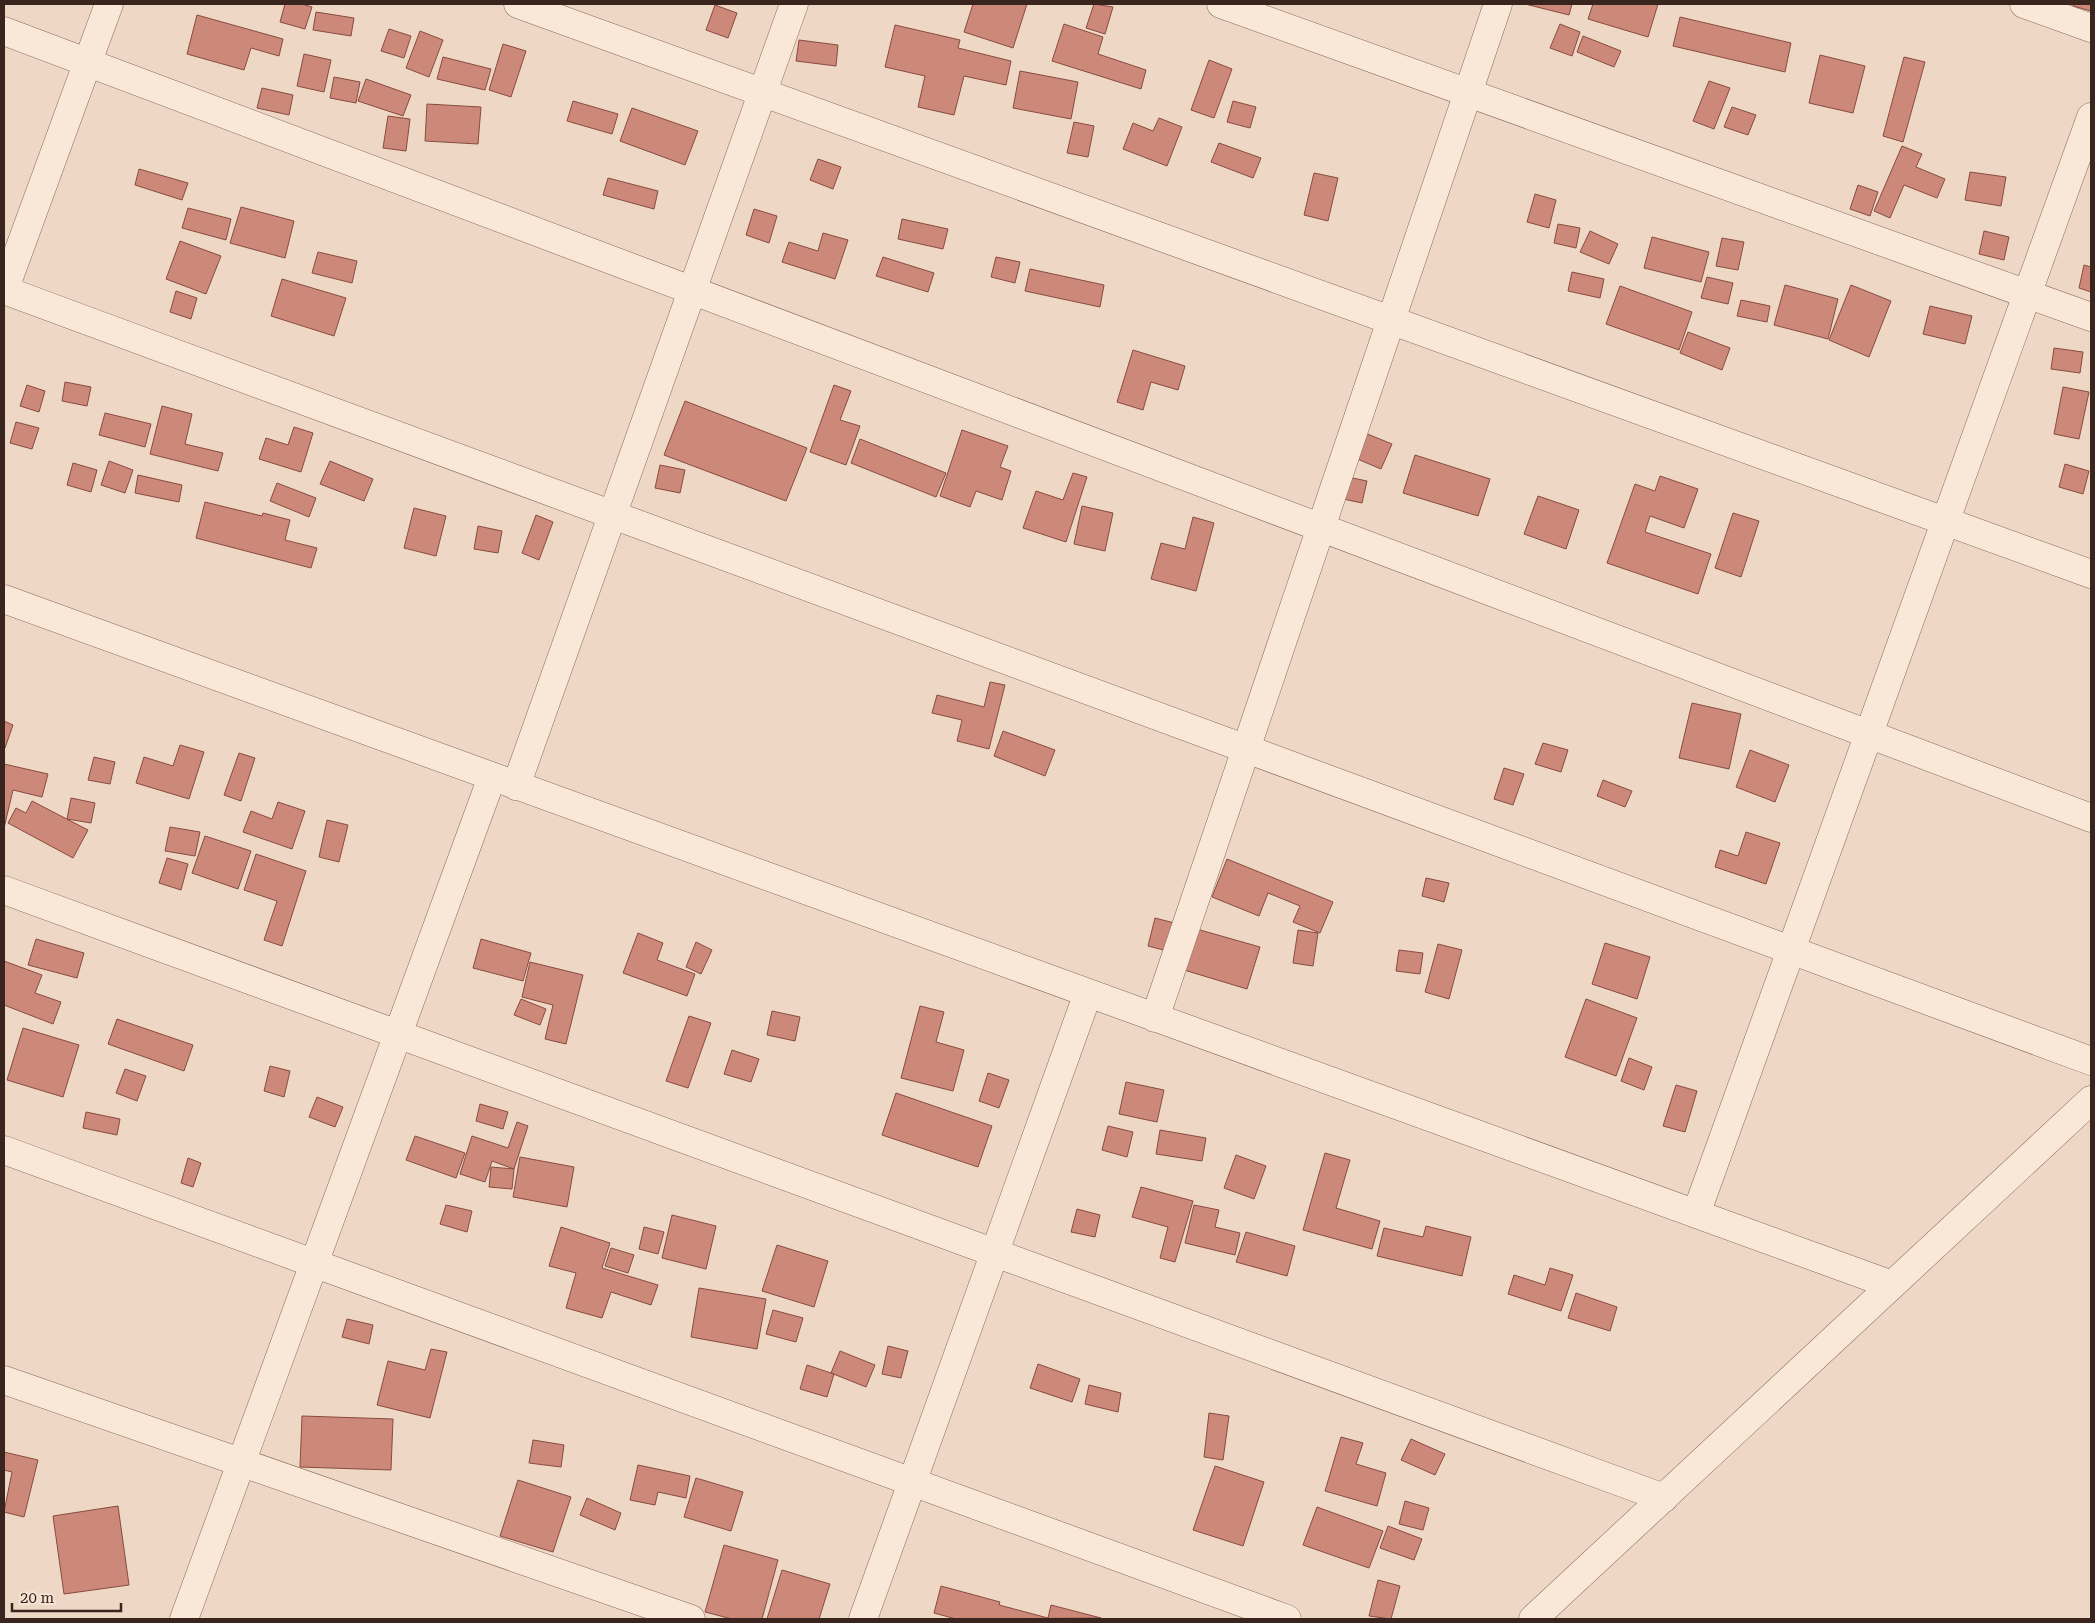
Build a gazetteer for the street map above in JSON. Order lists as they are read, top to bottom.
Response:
{
  "scale_bar": "20 m"
}
